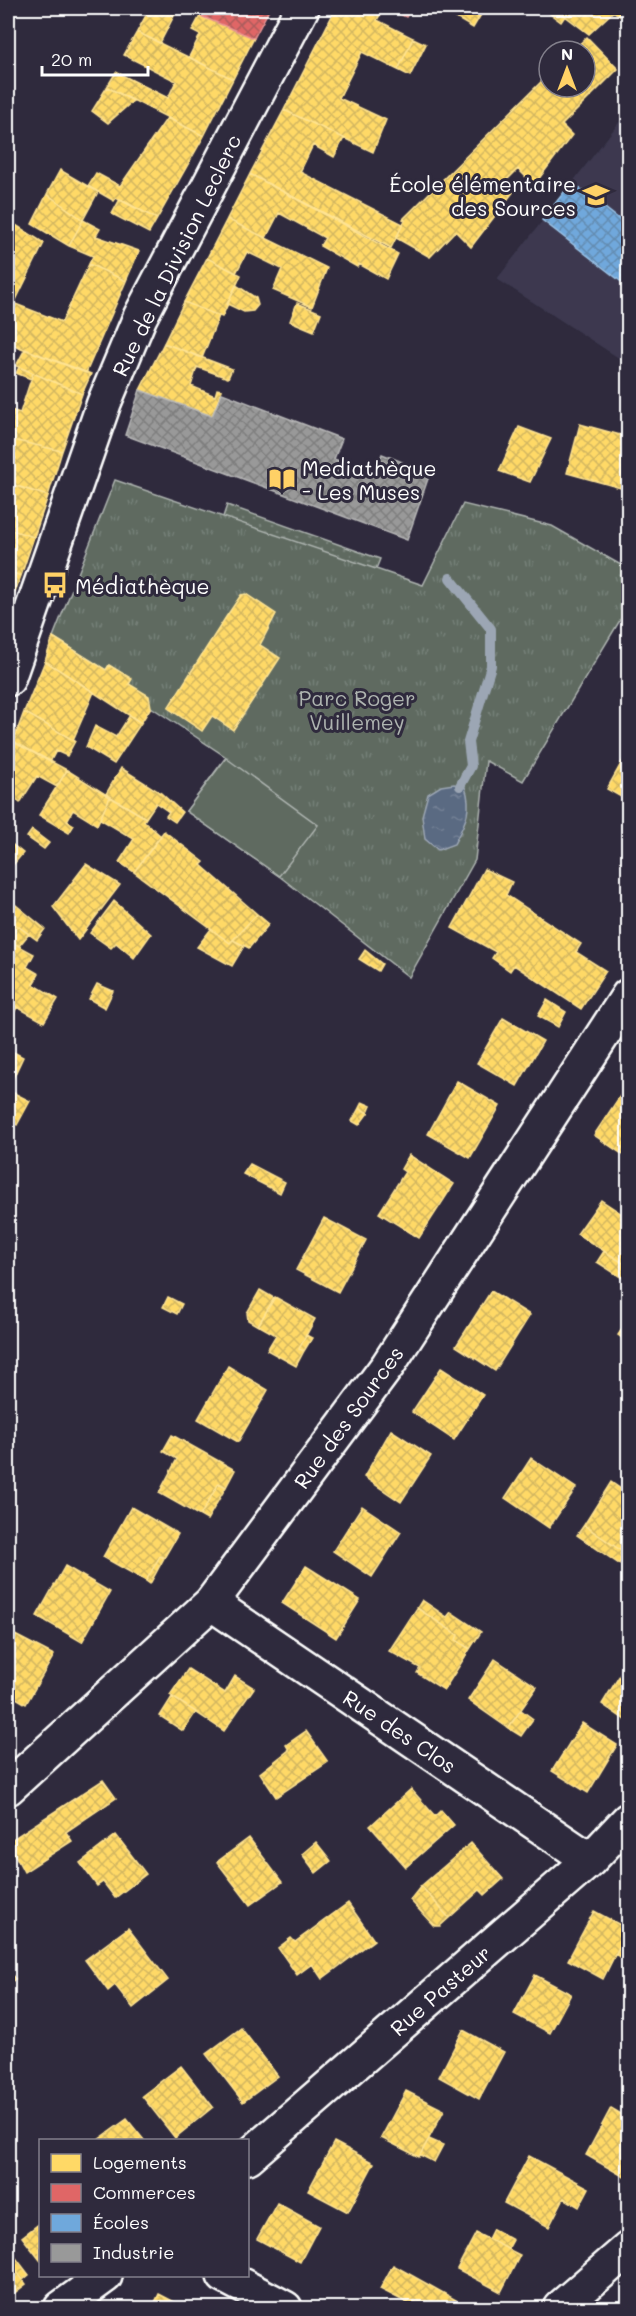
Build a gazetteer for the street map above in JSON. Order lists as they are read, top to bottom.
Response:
{
  "streets": {
    "street": [
      "Rue de la Division Leclerc",
      "Rue des Sources",
      "Rue des Clos",
      "Rue Pasteur"
    ]
  },
  "crossings": [
    ["Rue des Sources", "Rue des Clos"],
    ["Rue des Clos", "Rue Pasteur"]
  ],
  "parks": ["Parc Roger Vuillemey"],
  "places": {
    "school or university": ["École élémentaire des Sources"],
    "library": ["Mediathèque - Les Muses"],
    "bus stop": ["Médiathèque"]
  },
  "legend": [
    "Logements",
    "Commerces",
    "Écoles",
    "Industrie"
  ],
  "scale_bar": "20 m",
  "north": "top"
}
